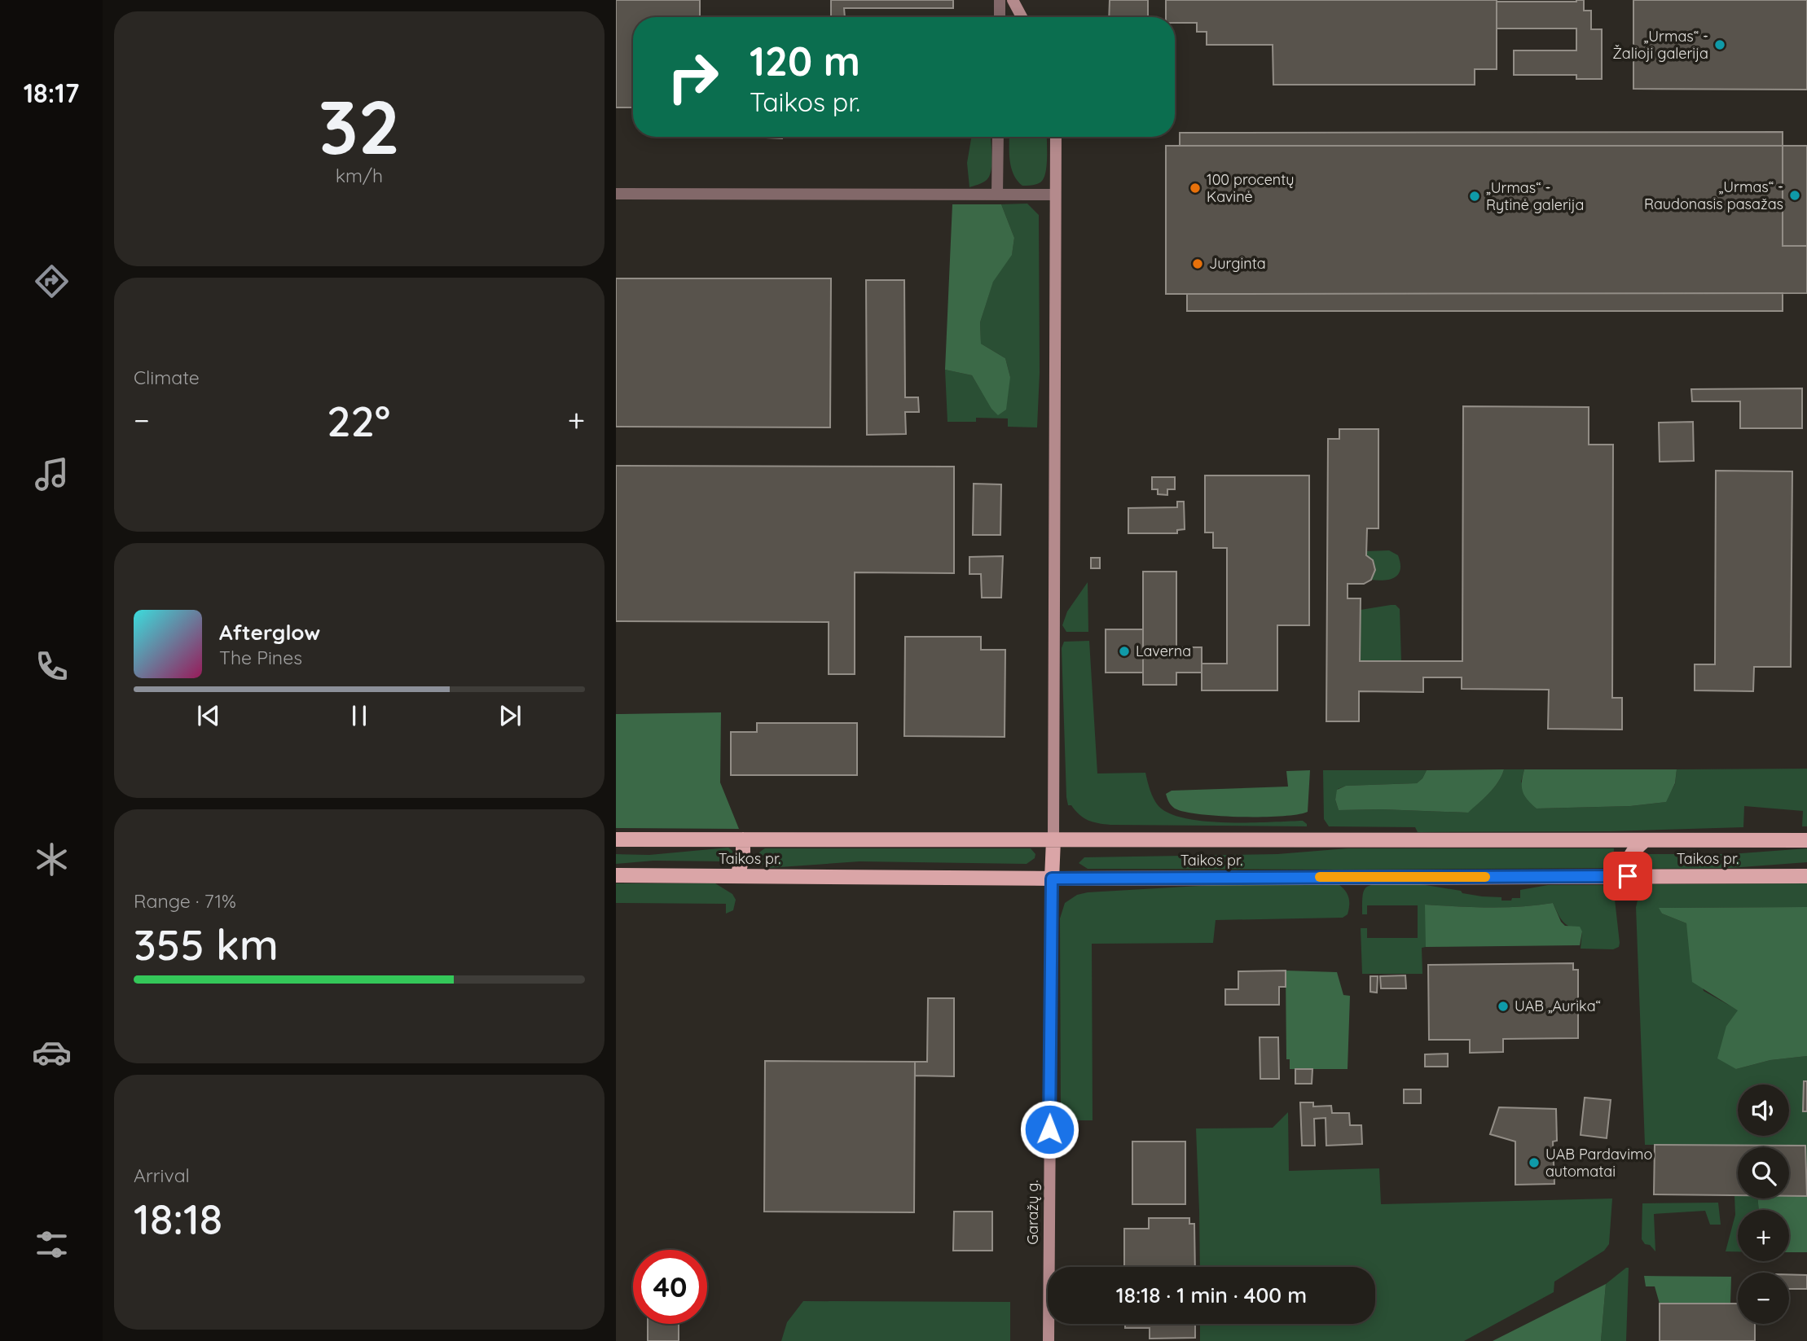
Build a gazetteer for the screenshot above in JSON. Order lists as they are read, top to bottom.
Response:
{
  "streets": {
    "main road": ["Taikos pr."],
    "street": ["Garažų g."]
  },
  "crossings": [
    ["Taikos pr.", "Garažų g."]
  ],
  "places": [
    "„Urmas“ - Žalioji galerija",
    "100 procentų Kavinė",
    "„Urmas“ - Raudonasis pasažas",
    "„Urmas“ - Rytinė galerija",
    "Jurginta",
    "Laverna",
    "UAB „Aurika“",
    "UAB Pardavimo automatai"
  ],
  "page": {
    "tabs": "18:17",
    "tile": [
      ["32", "km/h"],
      "Climate",
      ["Range · 71%", "355 km"],
      ["Arrival", "18:18"]
    ],
    "turn": ["120 m", "Taikos pr."],
    "heat": ["−", "22°", "+"],
    "song": ["Afterglow", "The Pines"],
    "map_buttons": ["+", "−"],
    "limit": "40",
    "trip": "18:18 · 1 min · 400 m"
  }
}
